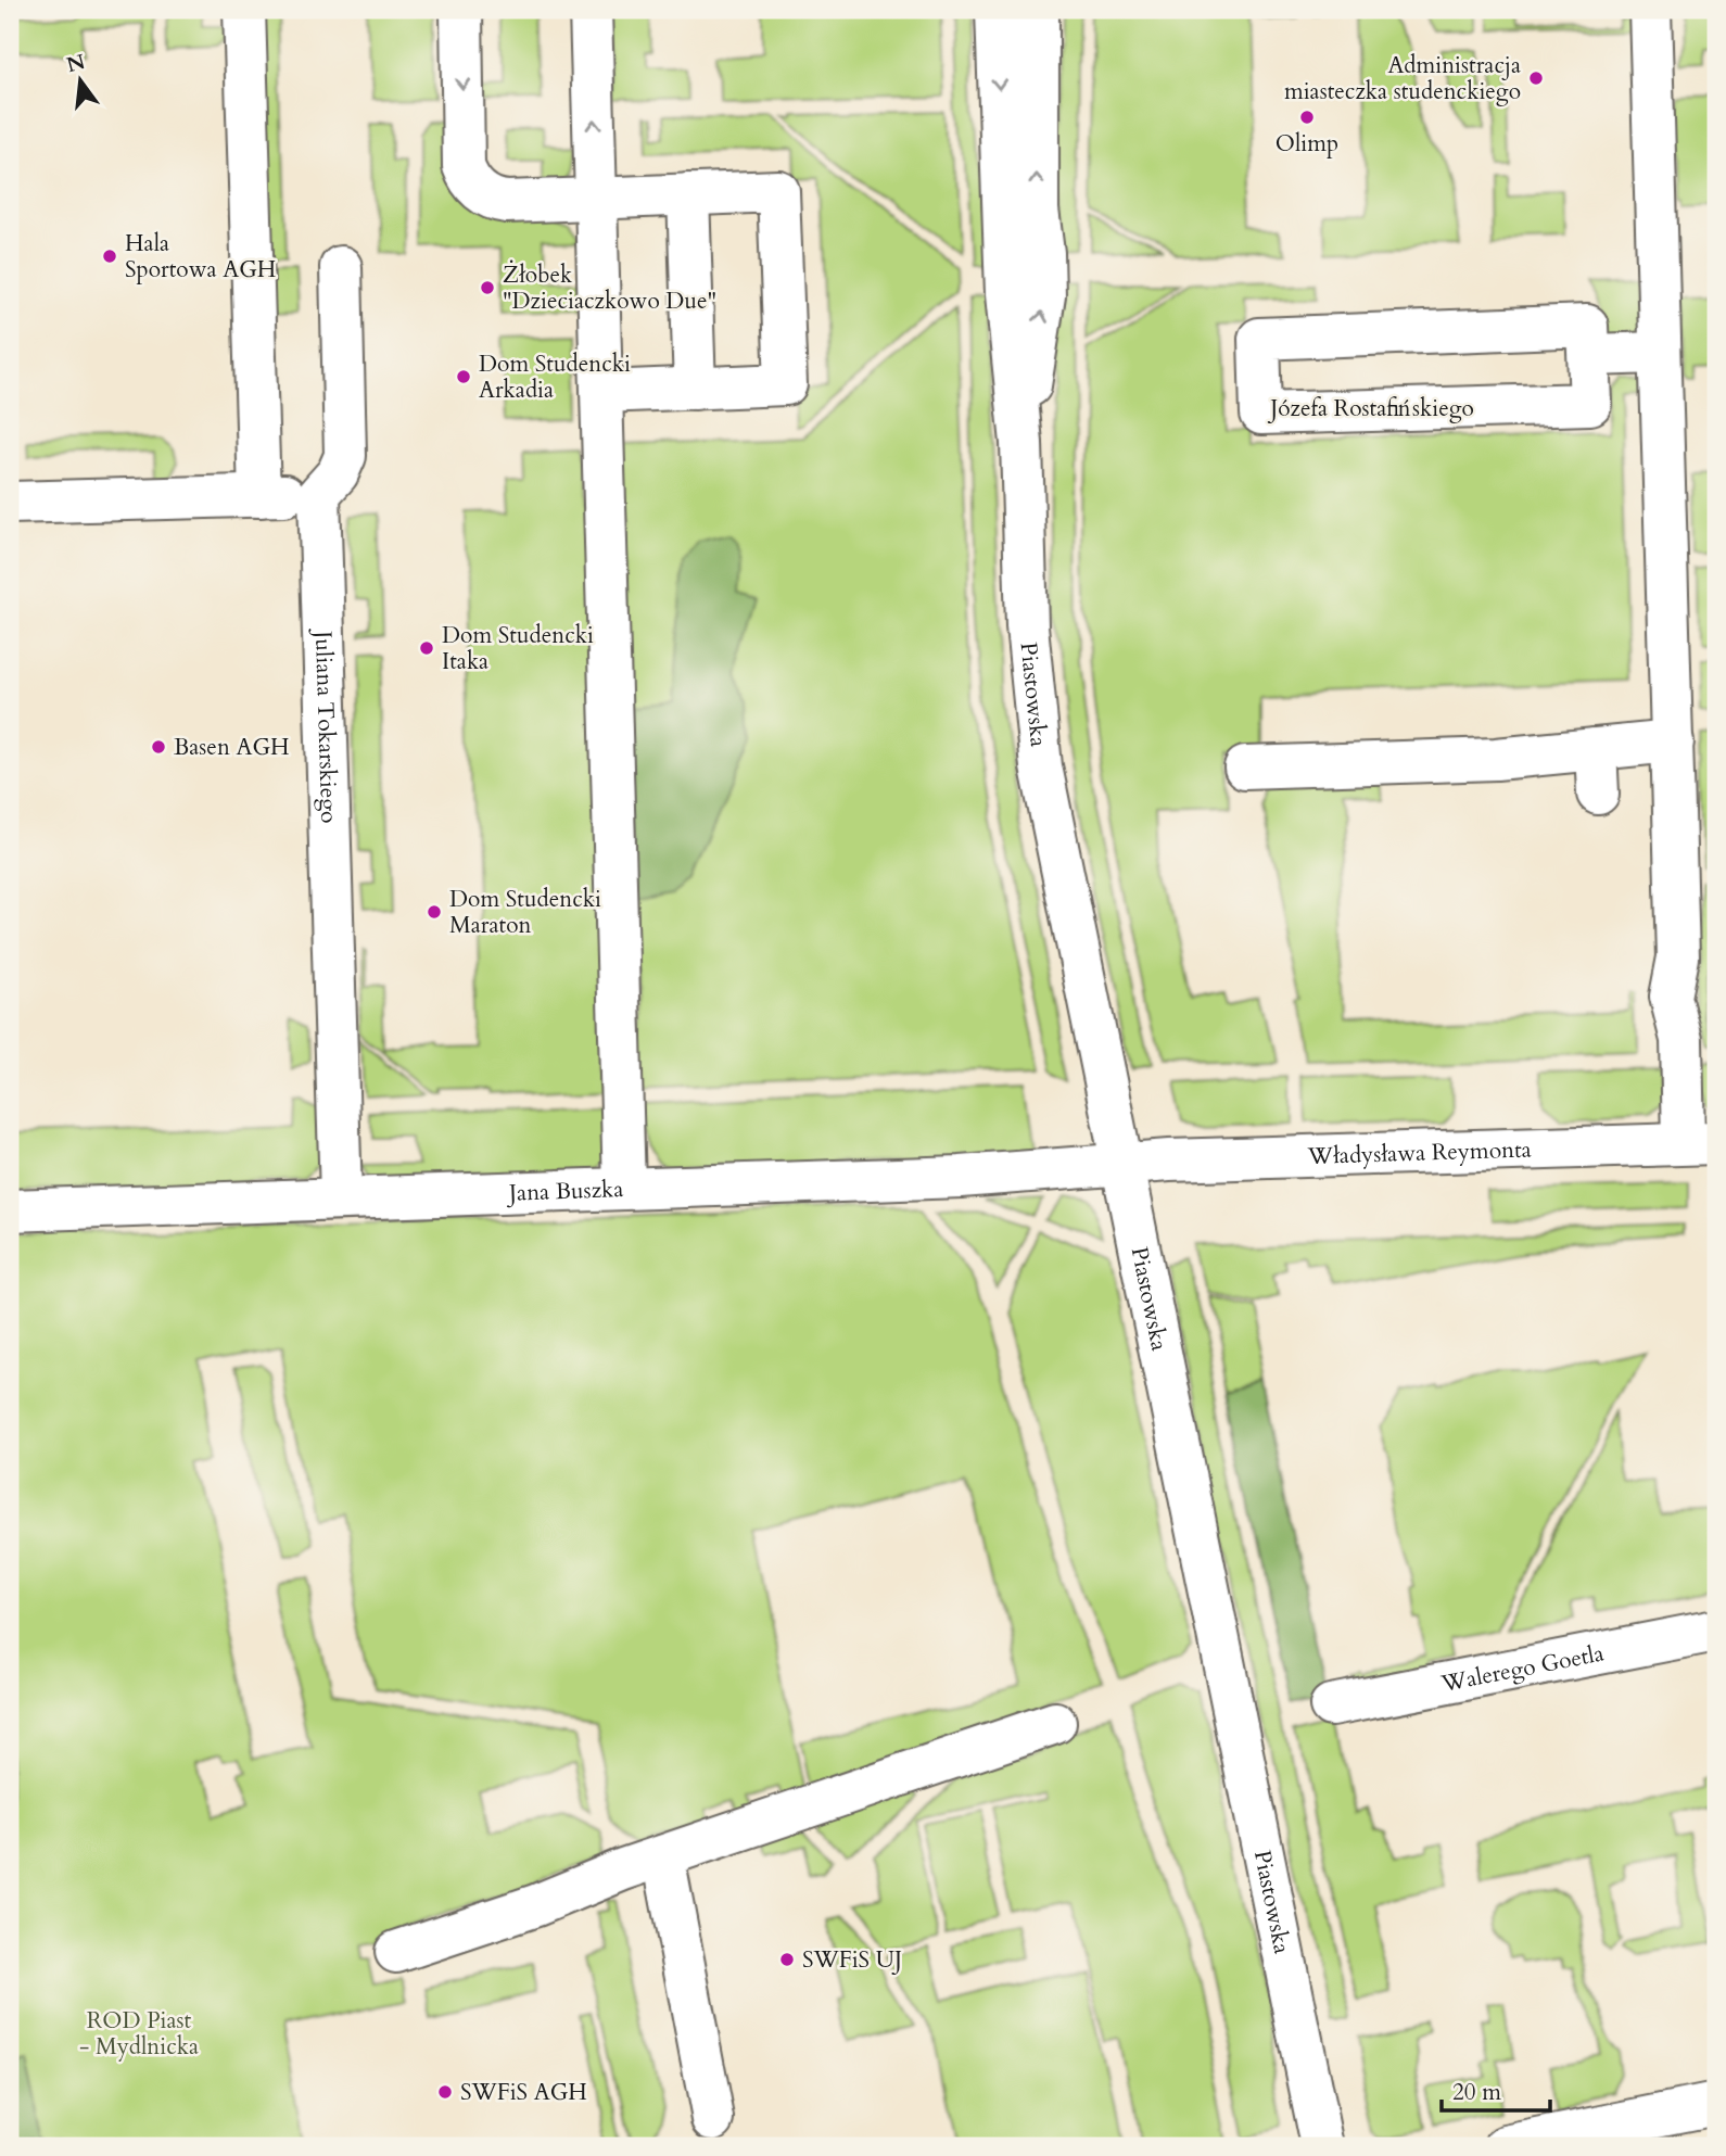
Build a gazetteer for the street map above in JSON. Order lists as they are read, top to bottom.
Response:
{
  "streets": {
    "street": [
      "Józefa Rostafińskiego",
      "Piastowska",
      "Juliana Tokarskiego",
      "Władysława Reymonta",
      "Jana Buszka",
      "Walerego Goetla"
    ]
  },
  "crossings": [
    ["Piastowska", "Władysława Reymonta"],
    ["Piastowska", "Jana Buszka"],
    ["Juliana Tokarskiego", "Jana Buszka"],
    ["Władysława Reymonta", "Jana Buszka"]
  ],
  "parks": ["ROD Piast - Mydlnicka"],
  "places": [
    "Administracja miasteczka studenckiego",
    "Olimp",
    "Hala Sportowa AGH",
    "Żłobek \"Dzieciaczkowo Due\"",
    "Dom Studencki Arkadia",
    "Dom Studencki Itaka",
    "Basen AGH",
    "Dom Studencki Maraton",
    "SWFiS UJ",
    "SWFiS AGH"
  ],
  "scale_bar": "20 m",
  "north": "top"
}
